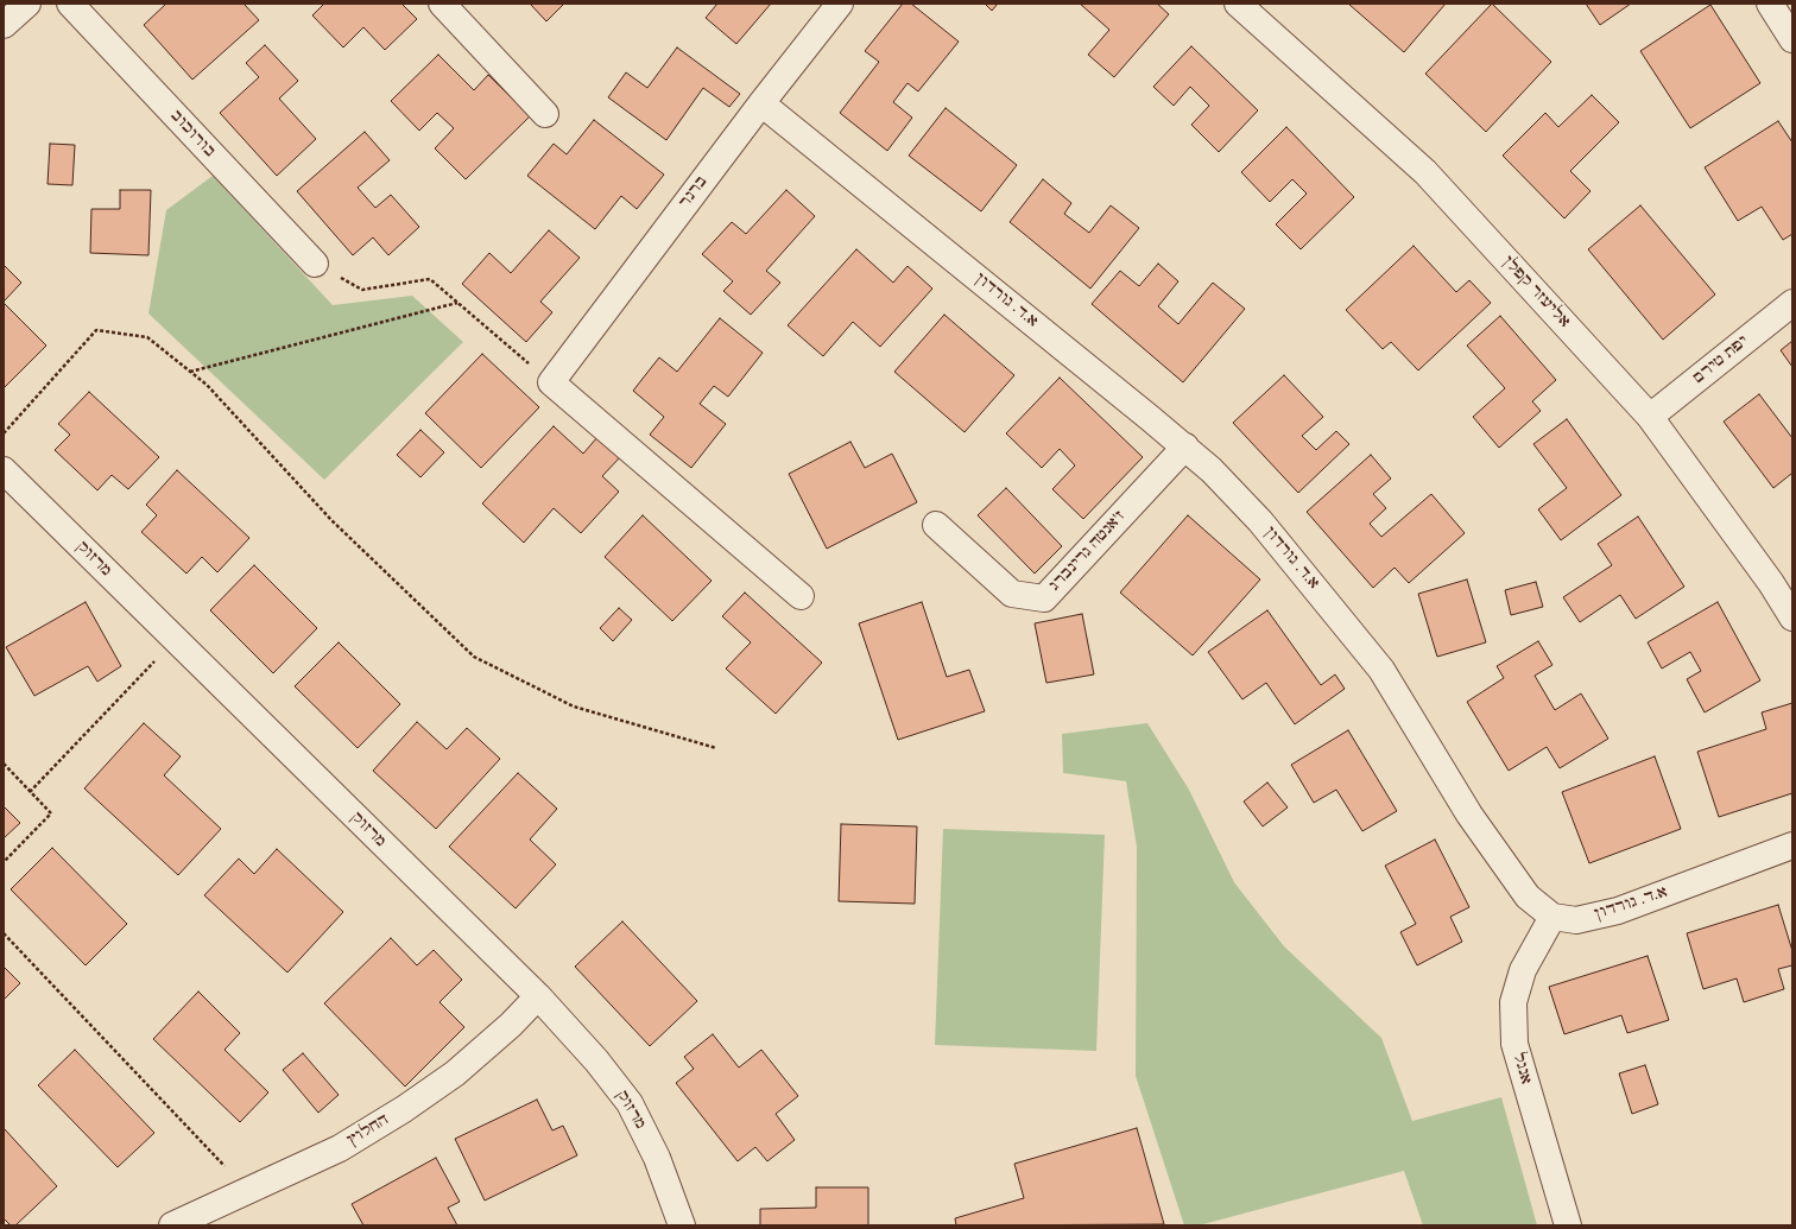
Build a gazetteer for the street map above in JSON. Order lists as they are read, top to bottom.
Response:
{
  "streets": {
    "street": [
      "בורוכוב",
      "ברנר",
      "אליעזר קפלן",
      "א.ד. גורדון",
      "יפת טירם",
      "ז'אנטה גרינברג",
      "מרזוק",
      "אנגל",
      "החלוץ"
    ]
  },
  "crossings": [
    ["ברנר", "א.ד. גורדון"],
    ["אליעזר קפלן", "יפת טירם"],
    ["א.ד. גורדון", "ז'אנטה גרינברג"],
    ["א.ד. גורדון", "אנגל"],
    ["מרזוק", "החלוץ"]
  ]
}
